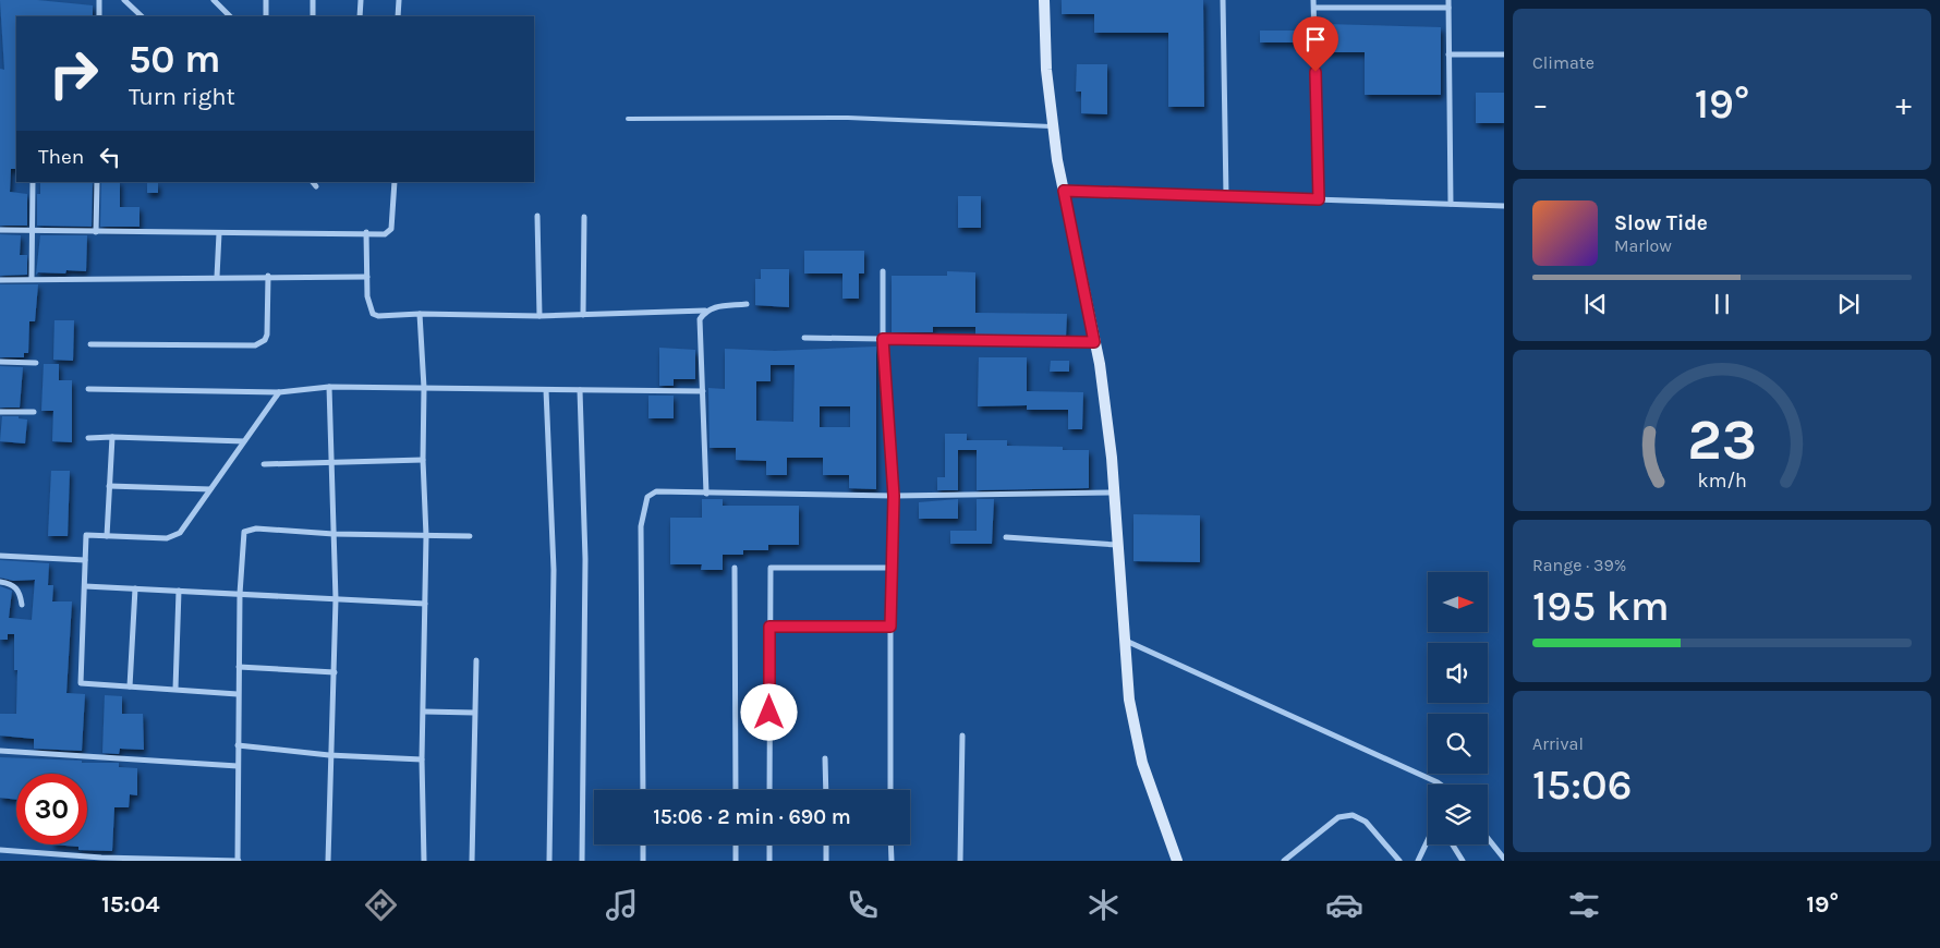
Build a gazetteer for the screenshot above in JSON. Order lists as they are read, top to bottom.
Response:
{
  "north": "right",
  "page": {
    "tile": [
      "Climate",
      ["Range · 39%", "195 km"],
      ["Arrival", "15:06"]
    ],
    "turn": ["50 m", "Turn right"],
    "heat": ["−", "19°", "+"],
    "then": "Then",
    "song": ["Slow Tide", "Marlow"],
    "limit": "30",
    "trip": "15:06 · 2 min · 690 m",
    "tabs": ["15:04", "19°"],
    "gauge": ["23", "km/h"]
  }
}
